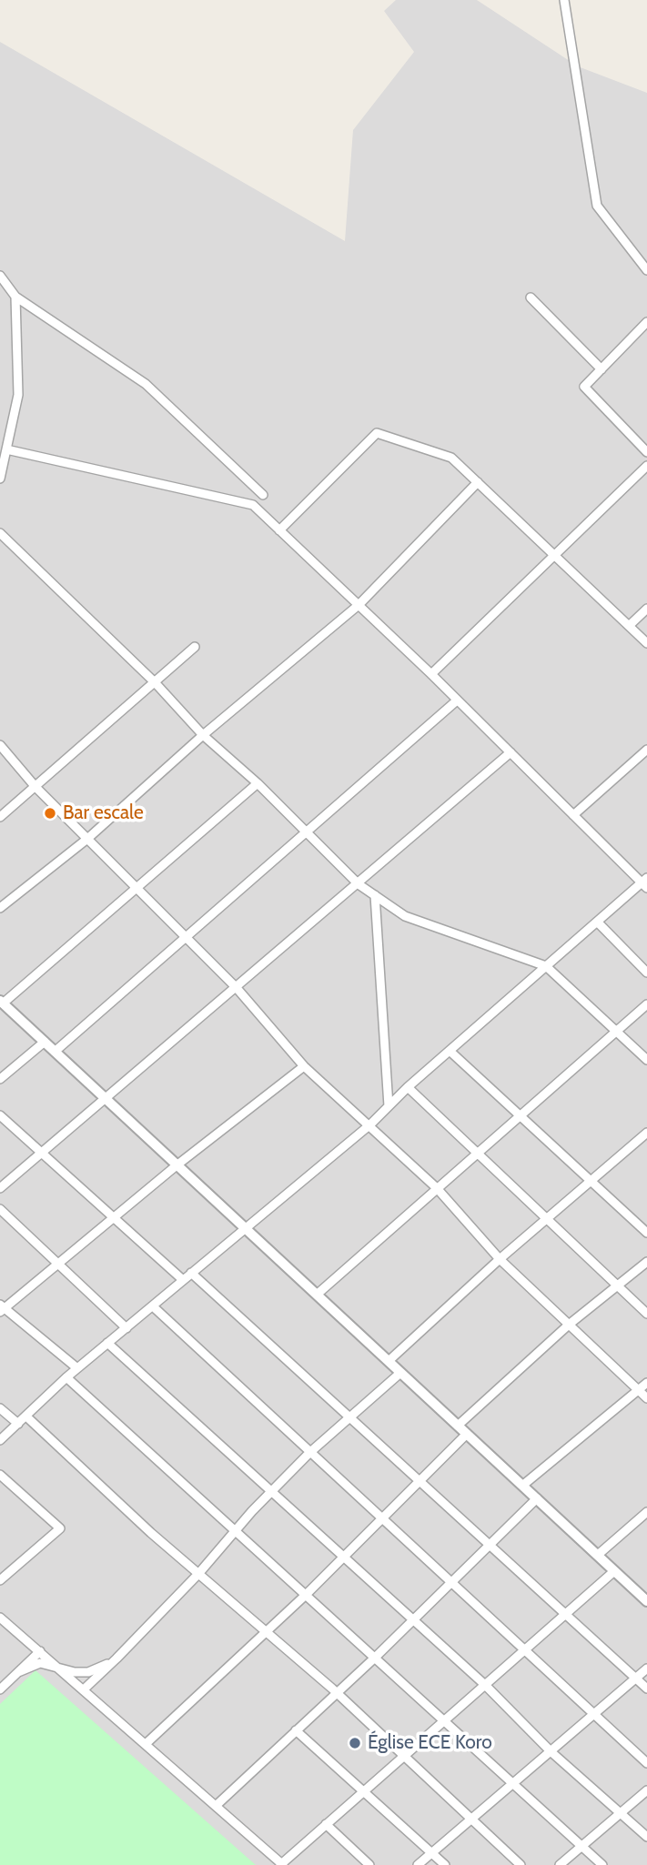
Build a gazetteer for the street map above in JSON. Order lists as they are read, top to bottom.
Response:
{
  "places": ["Bar escale", "Église ECE Koro"]
}
